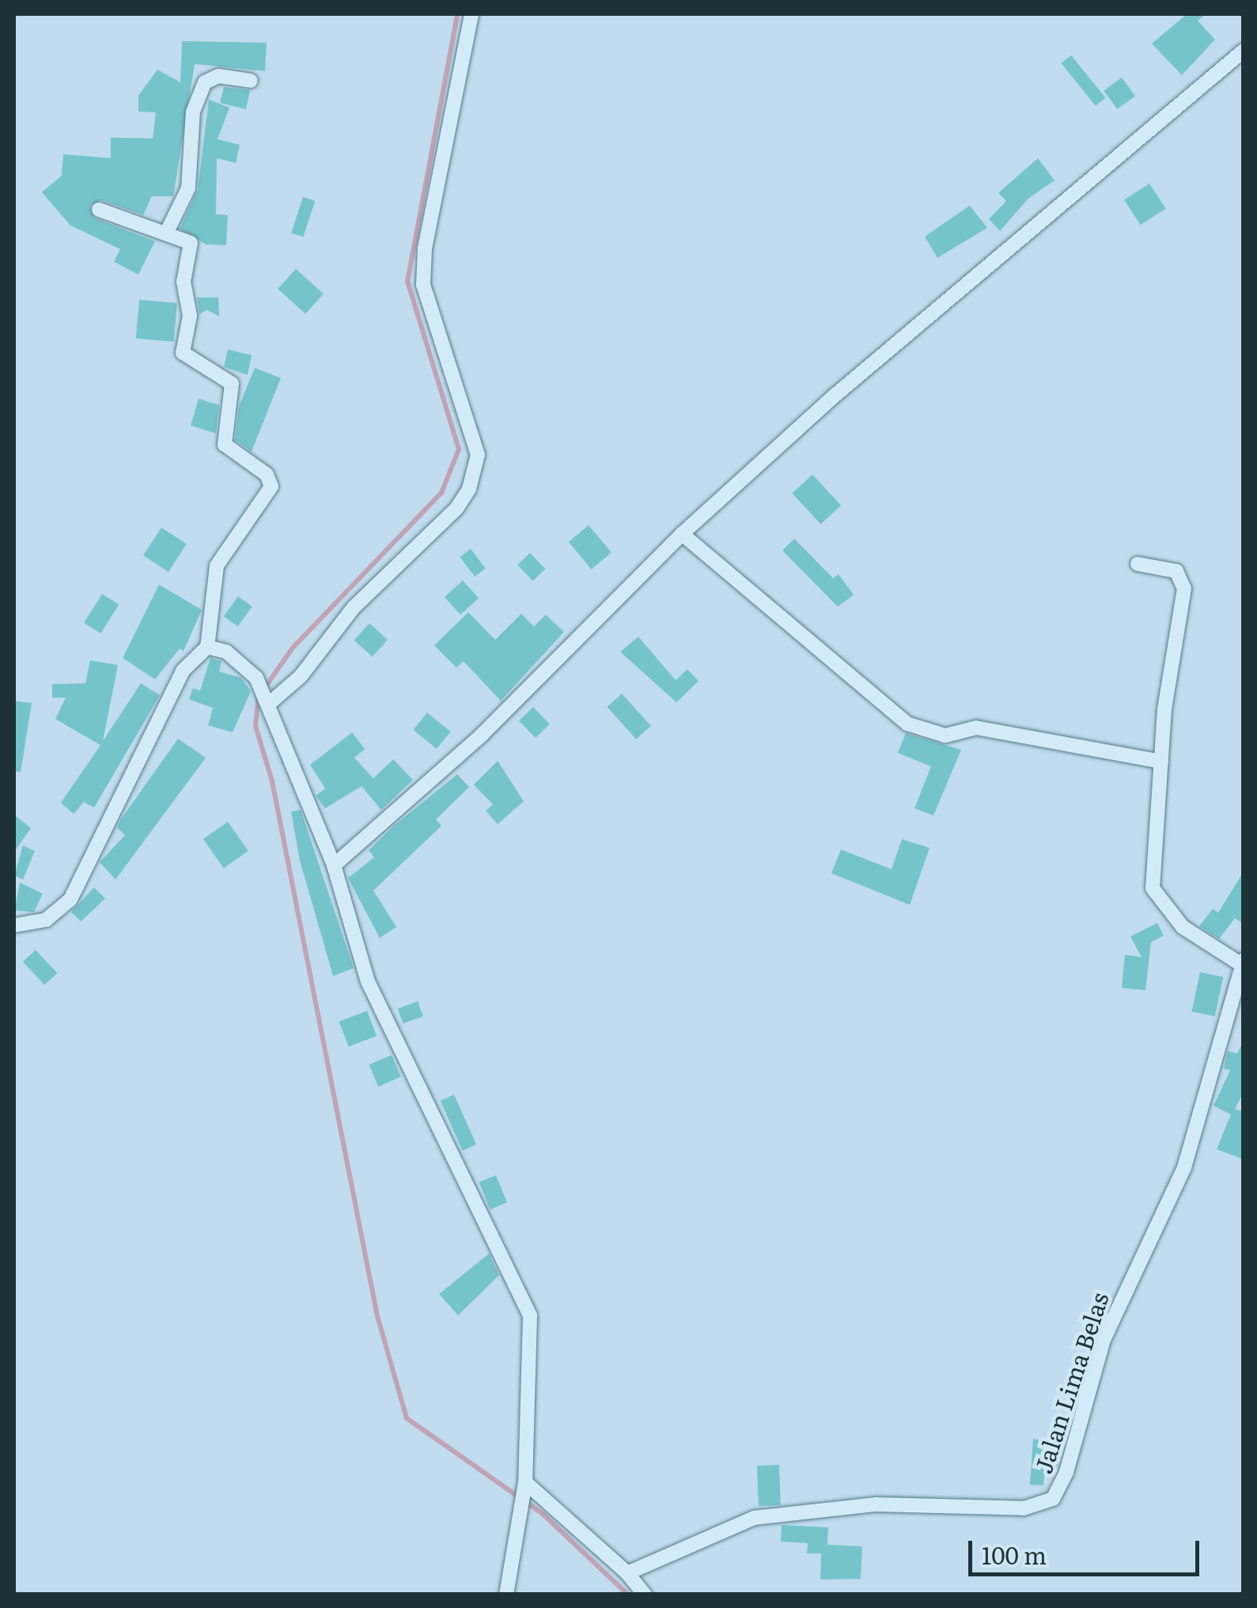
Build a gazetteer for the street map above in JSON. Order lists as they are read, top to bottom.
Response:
{
  "streets": {
    "street": ["Jalan Lima Belas"]
  },
  "scale_bar": "100 m"
}
